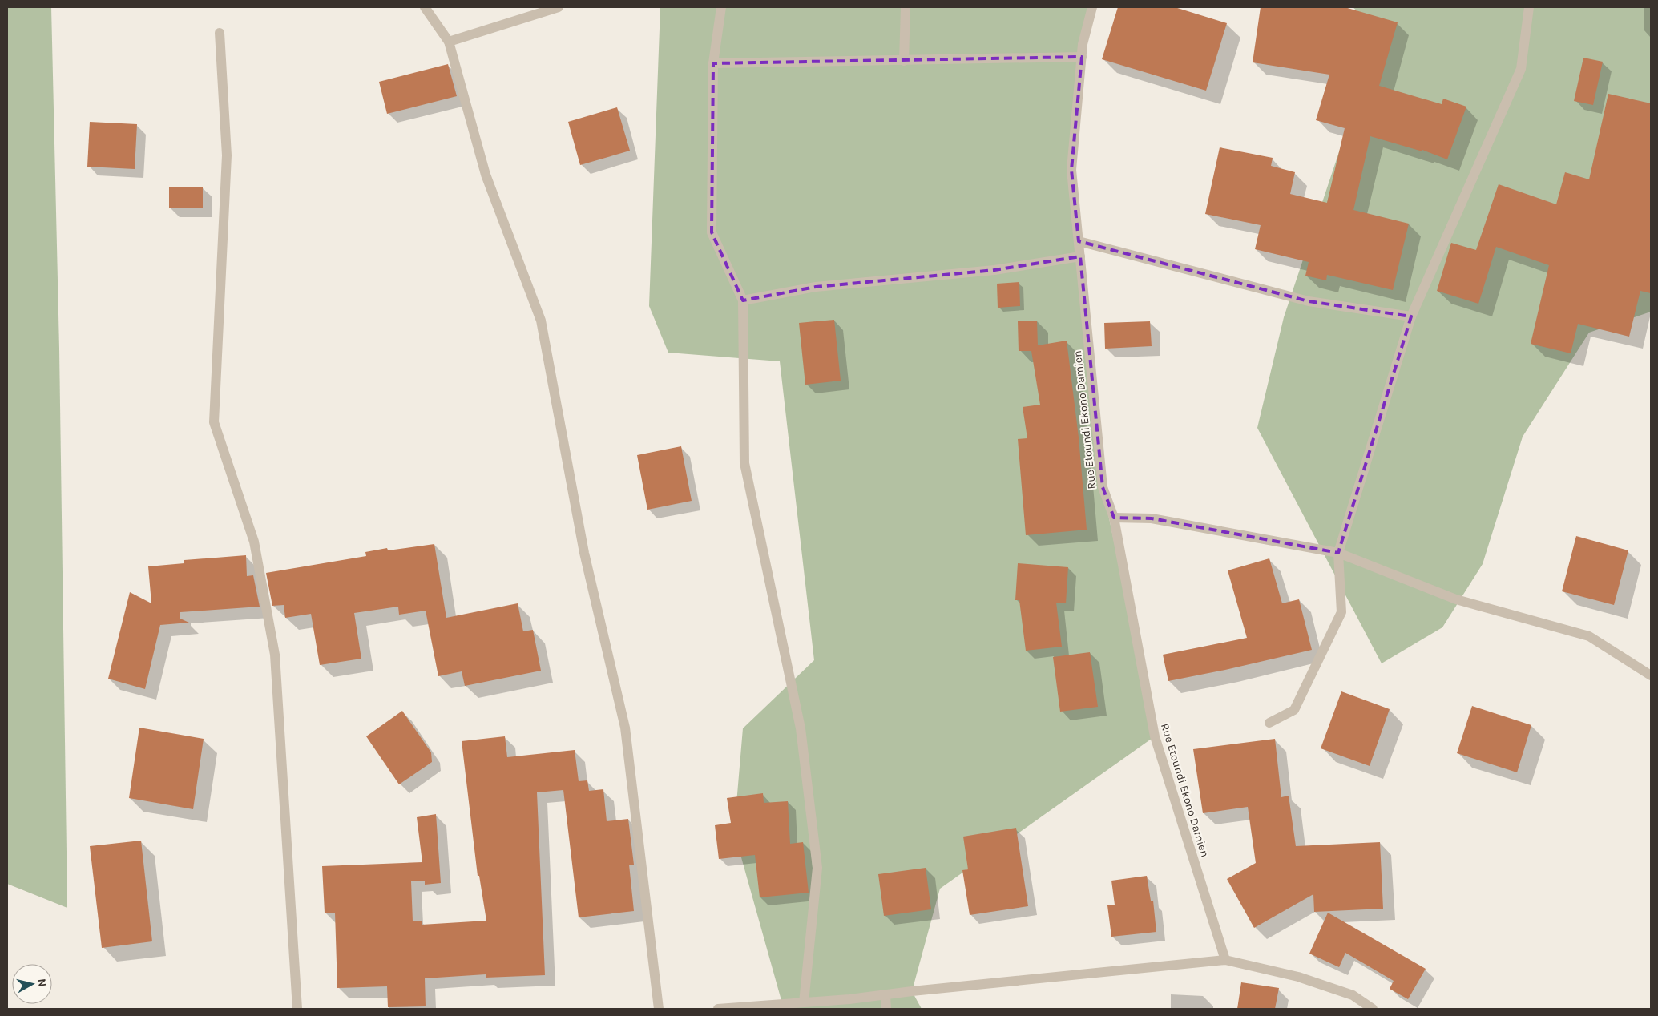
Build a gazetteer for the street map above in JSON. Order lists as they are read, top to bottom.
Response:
{
  "streets": {
    "street": ["Rue Etoundi Ekono Damien"]
  },
  "north": "right"
}
